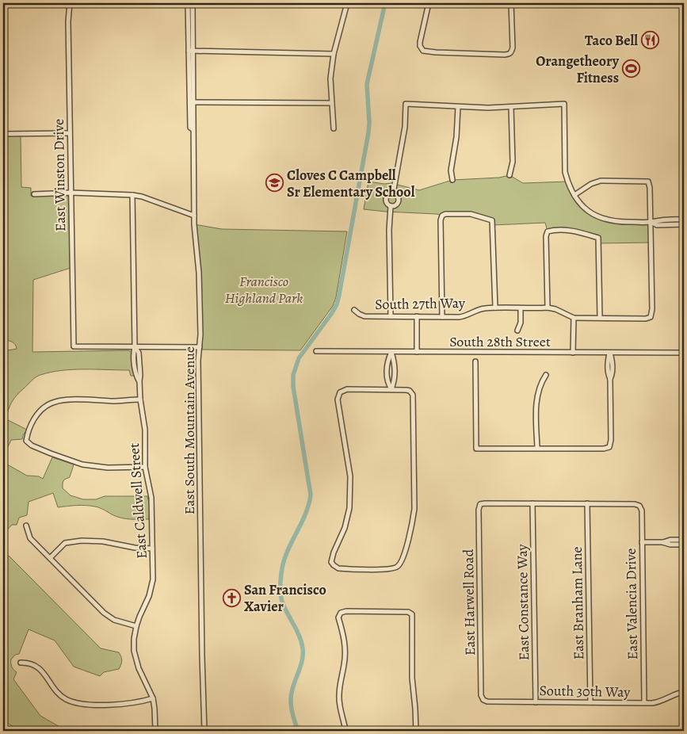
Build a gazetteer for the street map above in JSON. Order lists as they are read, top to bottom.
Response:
{
  "streets": {
    "street": [
      "East Winston Drive",
      "South 27th Way",
      "South 28th Street",
      "East South Mountain Avenue",
      "East Caldwell Street",
      "East Harwell Road",
      "East Constance Way",
      "East Branham Lane",
      "East Valencia Drive",
      "South 30th Way"
    ]
  },
  "crossings": [
    ["East Winston Drive", "East Caldwell Street"],
    ["East Harwell Road", "East Constance Way"],
    ["East Harwell Road", "South 30th Way"],
    ["East Constance Way", "South 30th Way"],
    ["East Branham Lane", "East Valencia Drive"],
    ["East Branham Lane", "South 30th Way"],
    ["East Valencia Drive", "South 30th Way"]
  ],
  "parks": ["Francisco Highland Park"],
  "places": {
    "restaurant": ["Taco Bell"],
    "sports": ["Orangetheory Fitness"],
    "school or university": ["Cloves C Campbell Sr Elementary School"],
    "church": ["San Francisco Xavier"]
  }
}
